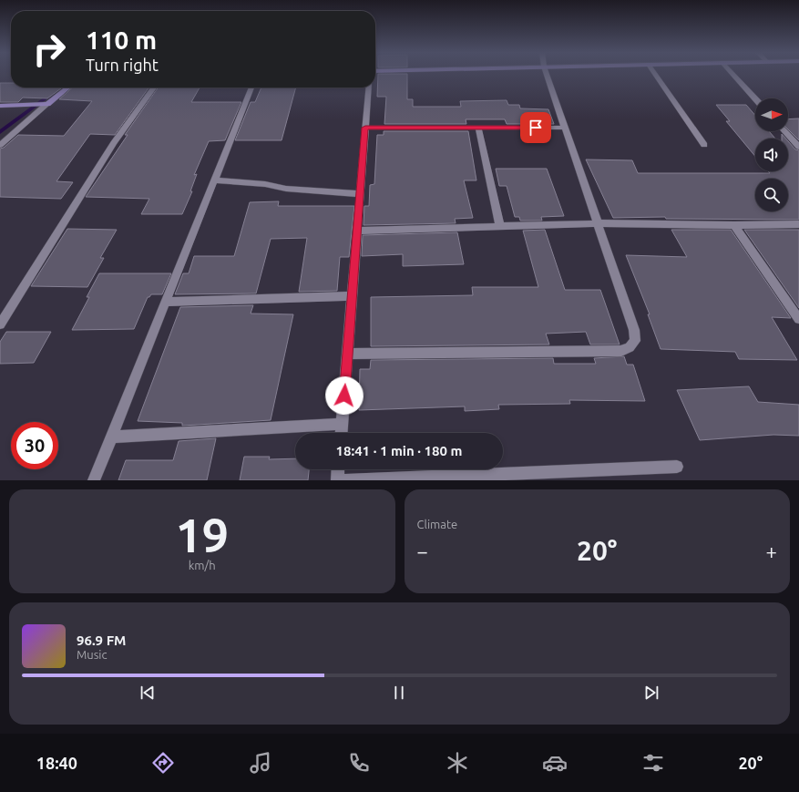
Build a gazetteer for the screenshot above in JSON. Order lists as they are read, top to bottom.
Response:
{
  "north": "right",
  "page": {
    "turn": ["110 m", "Turn right"],
    "limit": "30",
    "trip": "18:41 · 1 min · 180 m",
    "tile": [
      ["19", "km/h"],
      "Climate"
    ],
    "heat": ["−", "20°", "+"],
    "song": ["96.9 FM", "Music"],
    "tabs": ["18:40", "20°"]
  }
}
